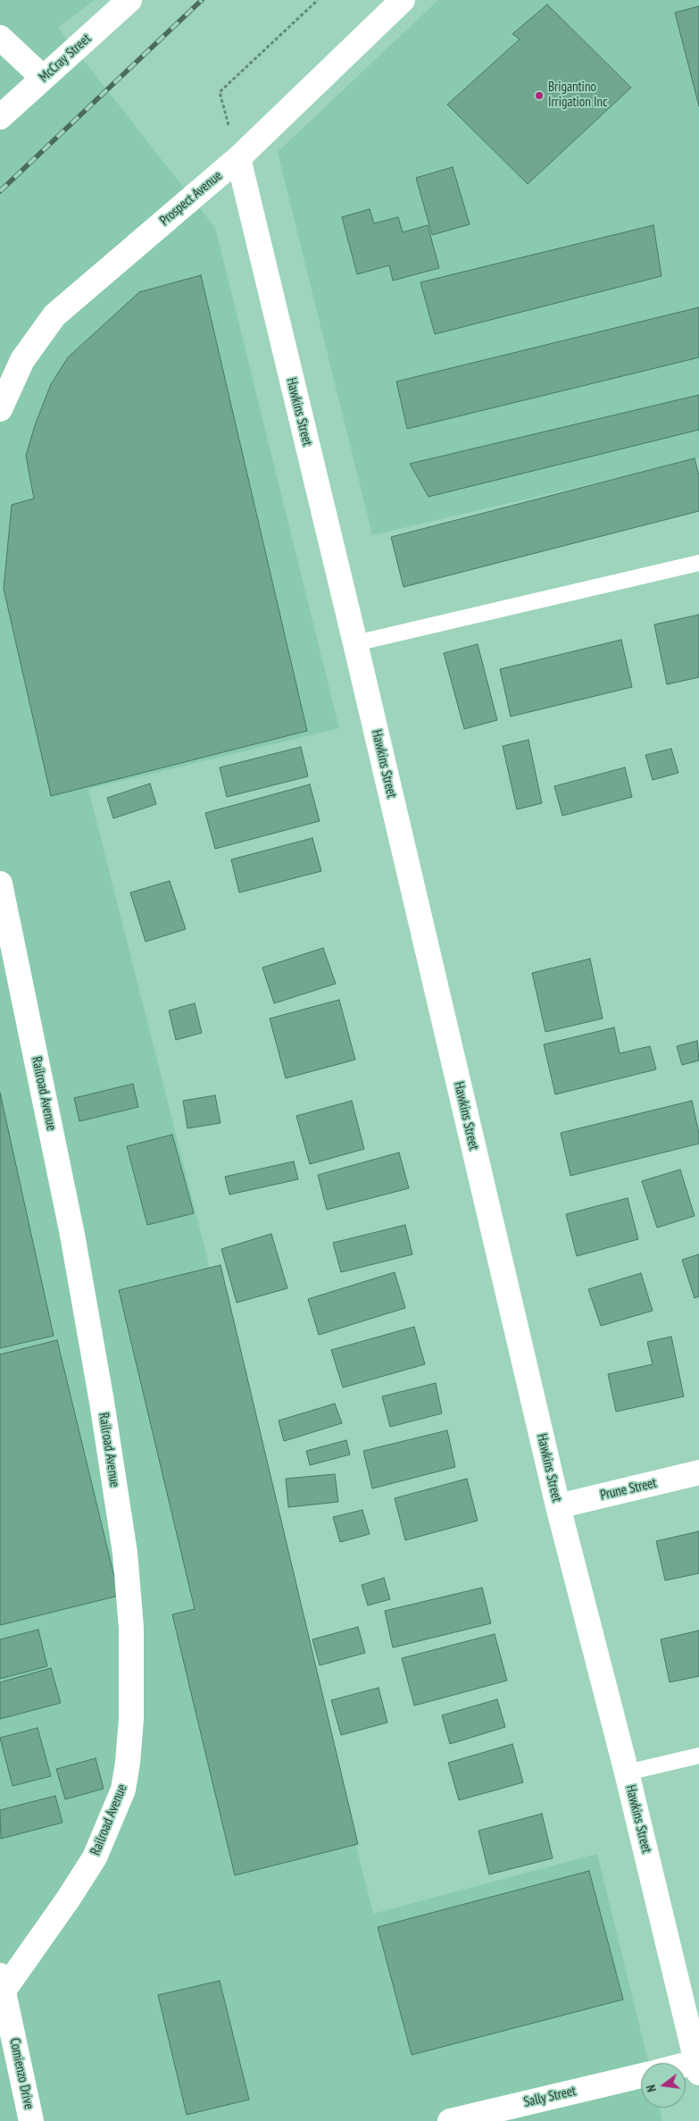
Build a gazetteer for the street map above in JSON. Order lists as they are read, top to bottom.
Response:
{
  "streets": {
    "street": [
      "McCray Street",
      "Prospect Avenue",
      "Hawkins Street",
      "Railroad Avenue",
      "Prune Street",
      "Comienzo Drive",
      "Sally Street"
    ]
  },
  "crossings": [
    ["Prospect Avenue", "Hawkins Street"],
    ["Hawkins Street", "Prune Street"],
    ["Railroad Avenue", "Comienzo Drive"]
  ],
  "places": ["Brigantino Irrigation Inc"],
  "north": "left"
}
